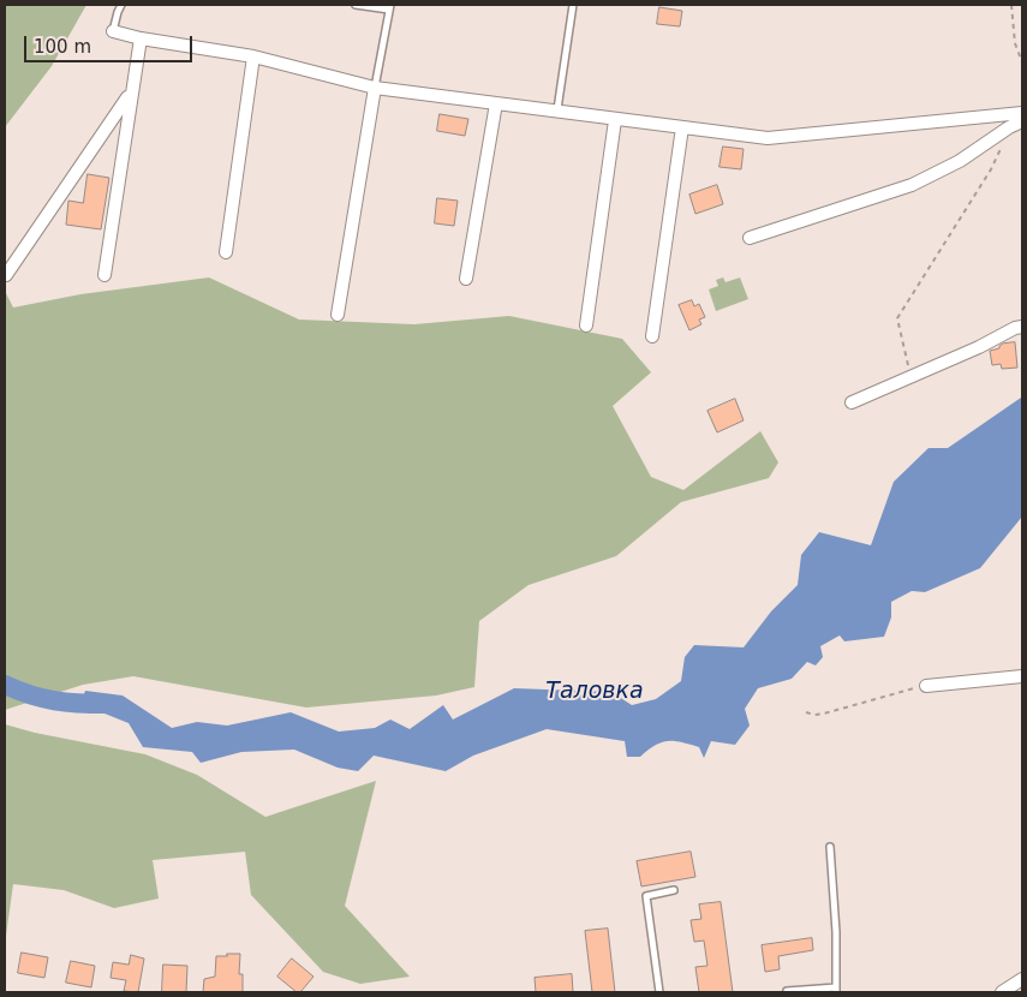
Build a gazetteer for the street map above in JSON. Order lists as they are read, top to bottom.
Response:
{
  "water": ["Таловка"],
  "scale_bar": "100 m"
}
